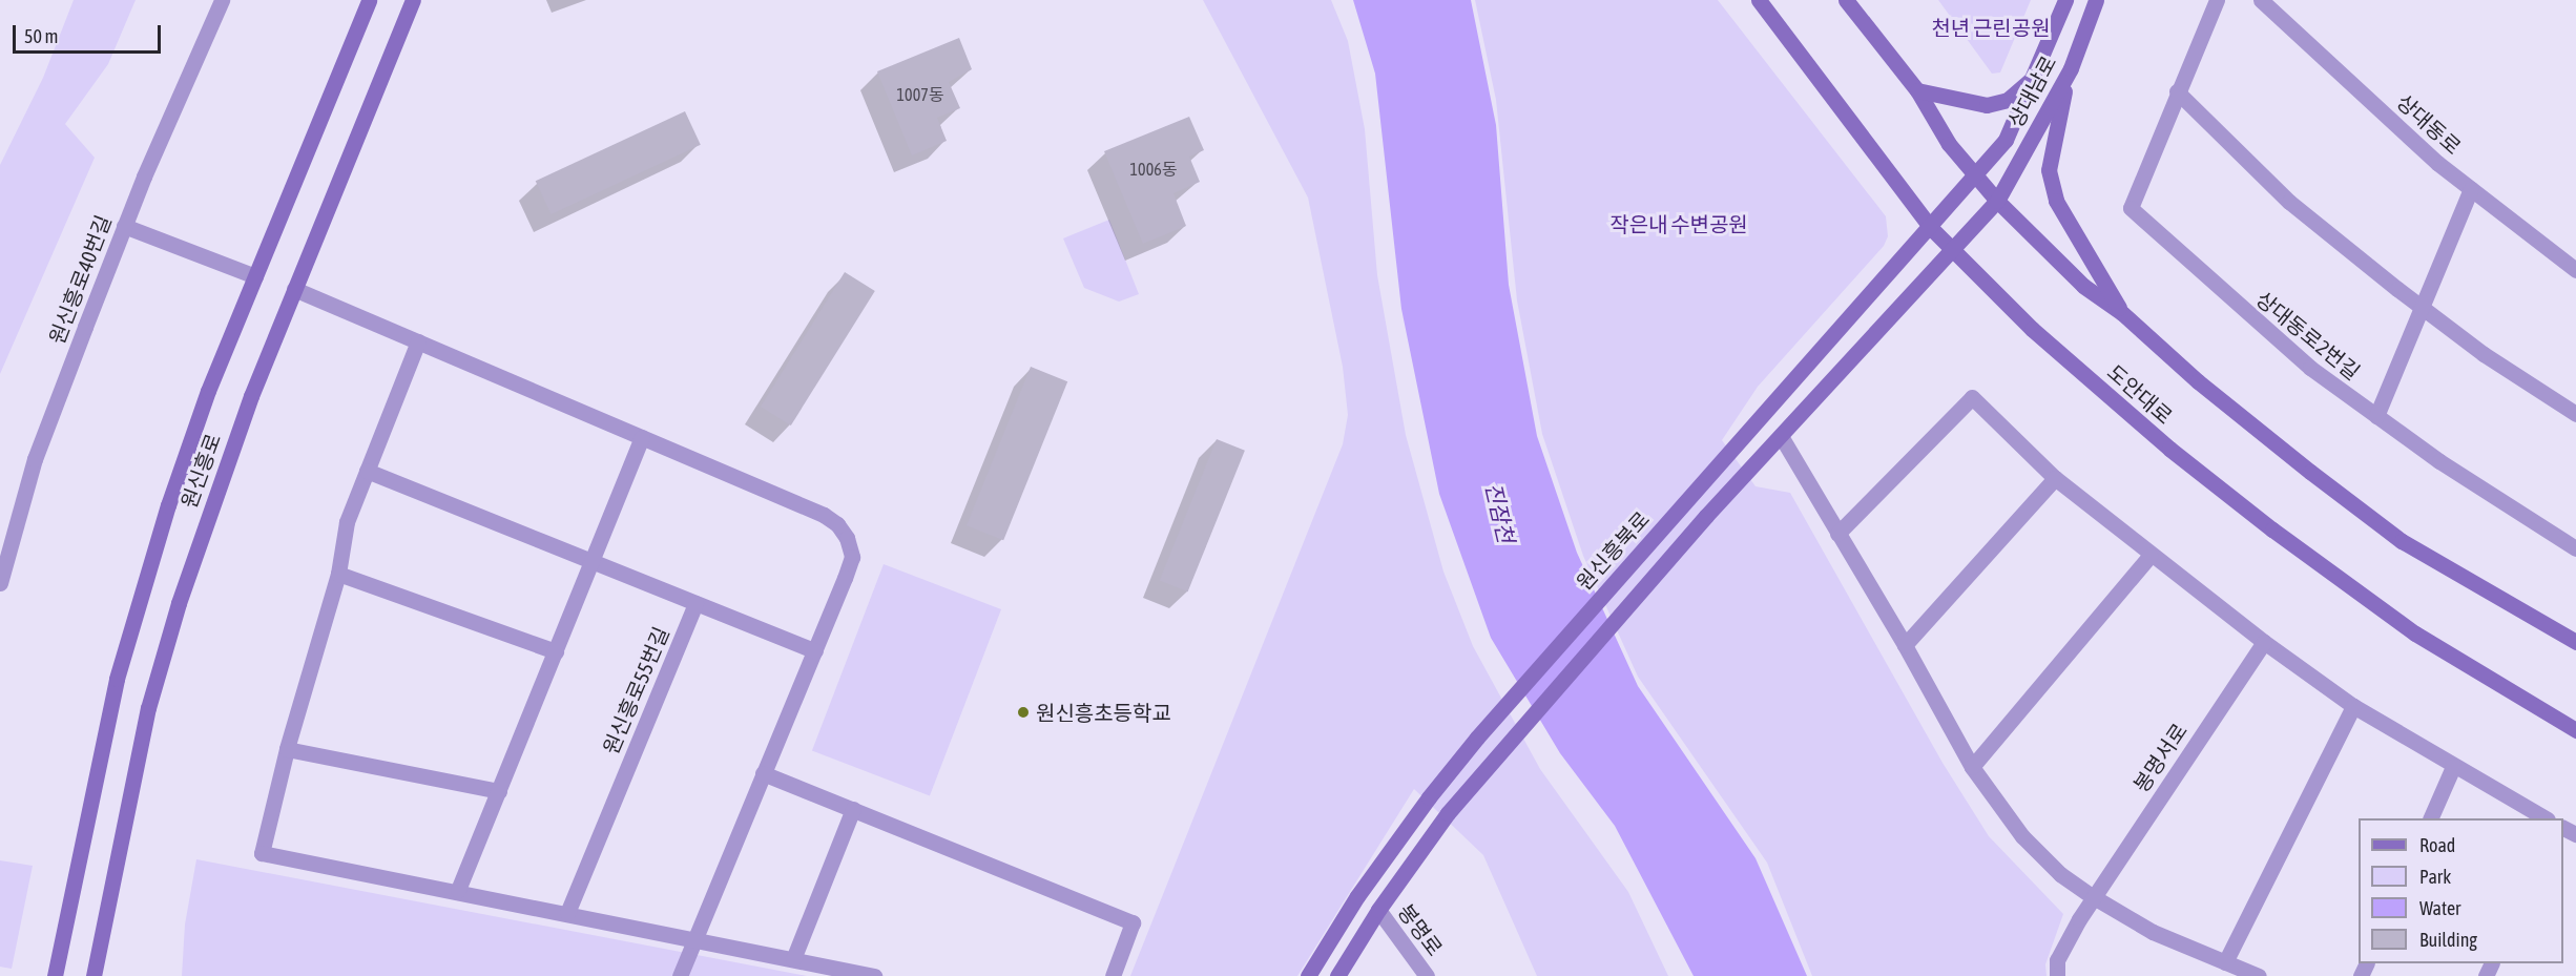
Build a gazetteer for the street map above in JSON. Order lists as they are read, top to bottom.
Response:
{
  "streets": {
    "street": [
      "상대남로",
      "상대동로",
      "원신흥로40번길",
      "상대동로2번길",
      "도안대로",
      "원신흥로",
      "원신흥북로",
      "원신흥로55번길",
      "봉명서로",
      "봉명로"
    ]
  },
  "crossings": [
    ["상대남로", "원신흥북로"],
    ["도안대로", "원신흥북로"]
  ],
  "water": ["진잠천"],
  "parks": ["천년 근린공원", "작은내 수변공원"],
  "places": ["원신흥초등학교"],
  "house_numbers": ["1007동", "1006동"],
  "legend": [
    "Road",
    "Park",
    "Water",
    "Building"
  ],
  "scale_bar": "50 m"
}
